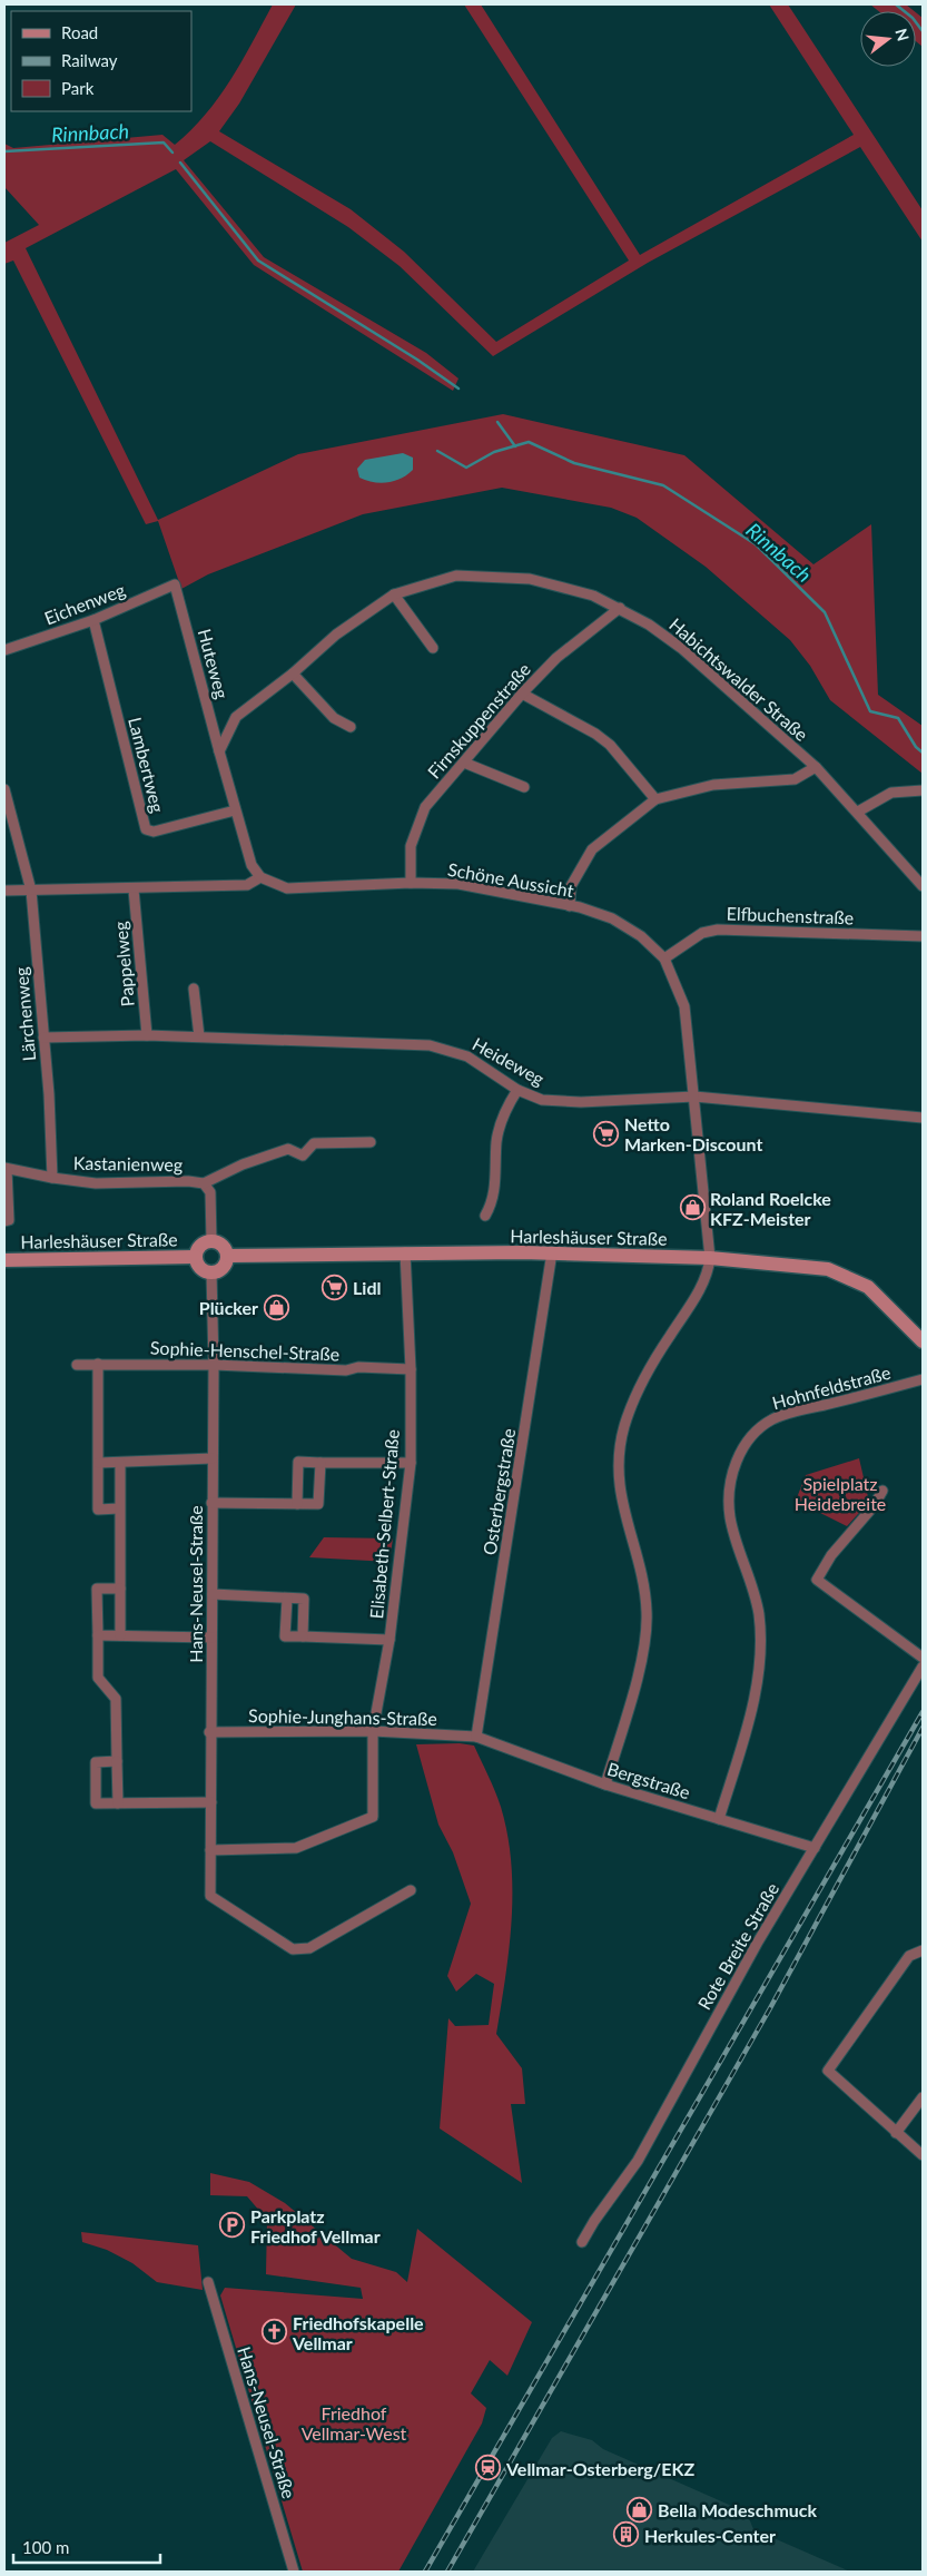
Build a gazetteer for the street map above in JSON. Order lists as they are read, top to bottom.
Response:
{
  "streets": {
    "main road": ["Harleshäuser Straße"],
    "street": [
      "Eichenweg",
      "Huteweg",
      "Habichtswalder Straße",
      "Firnskuppenstraße",
      "Lambertweg",
      "Schöne Aussicht",
      "Elfbuchenstraße",
      "Pappelweg",
      "Lärchenweg",
      "Heideweg",
      "Kastanienweg",
      "Sophie-Henschel-Straße",
      "Hohnfeldstraße",
      "Osterbergstraße",
      "Elisabeth-Selbert-Straße",
      "Hans-Neusel-Straße",
      "Sophie-Junghans-Straße",
      "Bergstraße",
      "Rote Breite Straße"
    ]
  },
  "crossings": [
    ["Eichenweg", "Huteweg"],
    ["Eichenweg", "Lambertweg"],
    ["Huteweg", "Habichtswalder Straße"],
    ["Habichtswalder Straße", "Firnskuppenstraße"],
    ["Firnskuppenstraße", "Schöne Aussicht"],
    ["Schöne Aussicht", "Elfbuchenstraße"],
    ["Schöne Aussicht", "Heideweg"],
    ["Schöne Aussicht", "Harleshäuser Straße"],
    ["Pappelweg", "Heideweg"],
    ["Lärchenweg", "Heideweg"],
    ["Lärchenweg", "Kastanienweg"],
    ["Kastanienweg", "Harleshäuser Straße"],
    ["Kastanienweg", "Hans-Neusel-Straße"],
    ["Harleshäuser Straße", "Osterbergstraße"],
    ["Harleshäuser Straße", "Elisabeth-Selbert-Straße"],
    ["Harleshäuser Straße", "Hans-Neusel-Straße"],
    ["Sophie-Henschel-Straße", "Elisabeth-Selbert-Straße"],
    ["Sophie-Henschel-Straße", "Hans-Neusel-Straße"],
    ["Hohnfeldstraße", "Bergstraße"],
    ["Osterbergstraße", "Sophie-Junghans-Straße"],
    ["Osterbergstraße", "Bergstraße"],
    ["Elisabeth-Selbert-Straße", "Hans-Neusel-Straße"],
    ["Elisabeth-Selbert-Straße", "Sophie-Junghans-Straße"],
    ["Hans-Neusel-Straße", "Sophie-Junghans-Straße"],
    ["Sophie-Junghans-Straße", "Bergstraße"],
    ["Bergstraße", "Rote Breite Straße"]
  ],
  "water": ["Rinnbach"],
  "parks": ["Spielplatz Heidebreite", "Friedhof Vellmar-West"],
  "places": {
    "supermarket": ["Netto Marken-Discount", "Lidl"],
    "shop": ["Roland Roelcke KFZ-Meister", "Plücker", "Bella Modeschmuck"],
    "parking": ["Parkplatz Friedhof Vellmar"],
    "church": ["Friedhofskapelle Vellmar"],
    "station": ["Vellmar-Osterberg/EKZ"],
    "building": ["Herkules-Center"]
  },
  "legend": ["Road", "Railway", "Park"],
  "scale_bar": "100 m",
  "north": "right"
}
